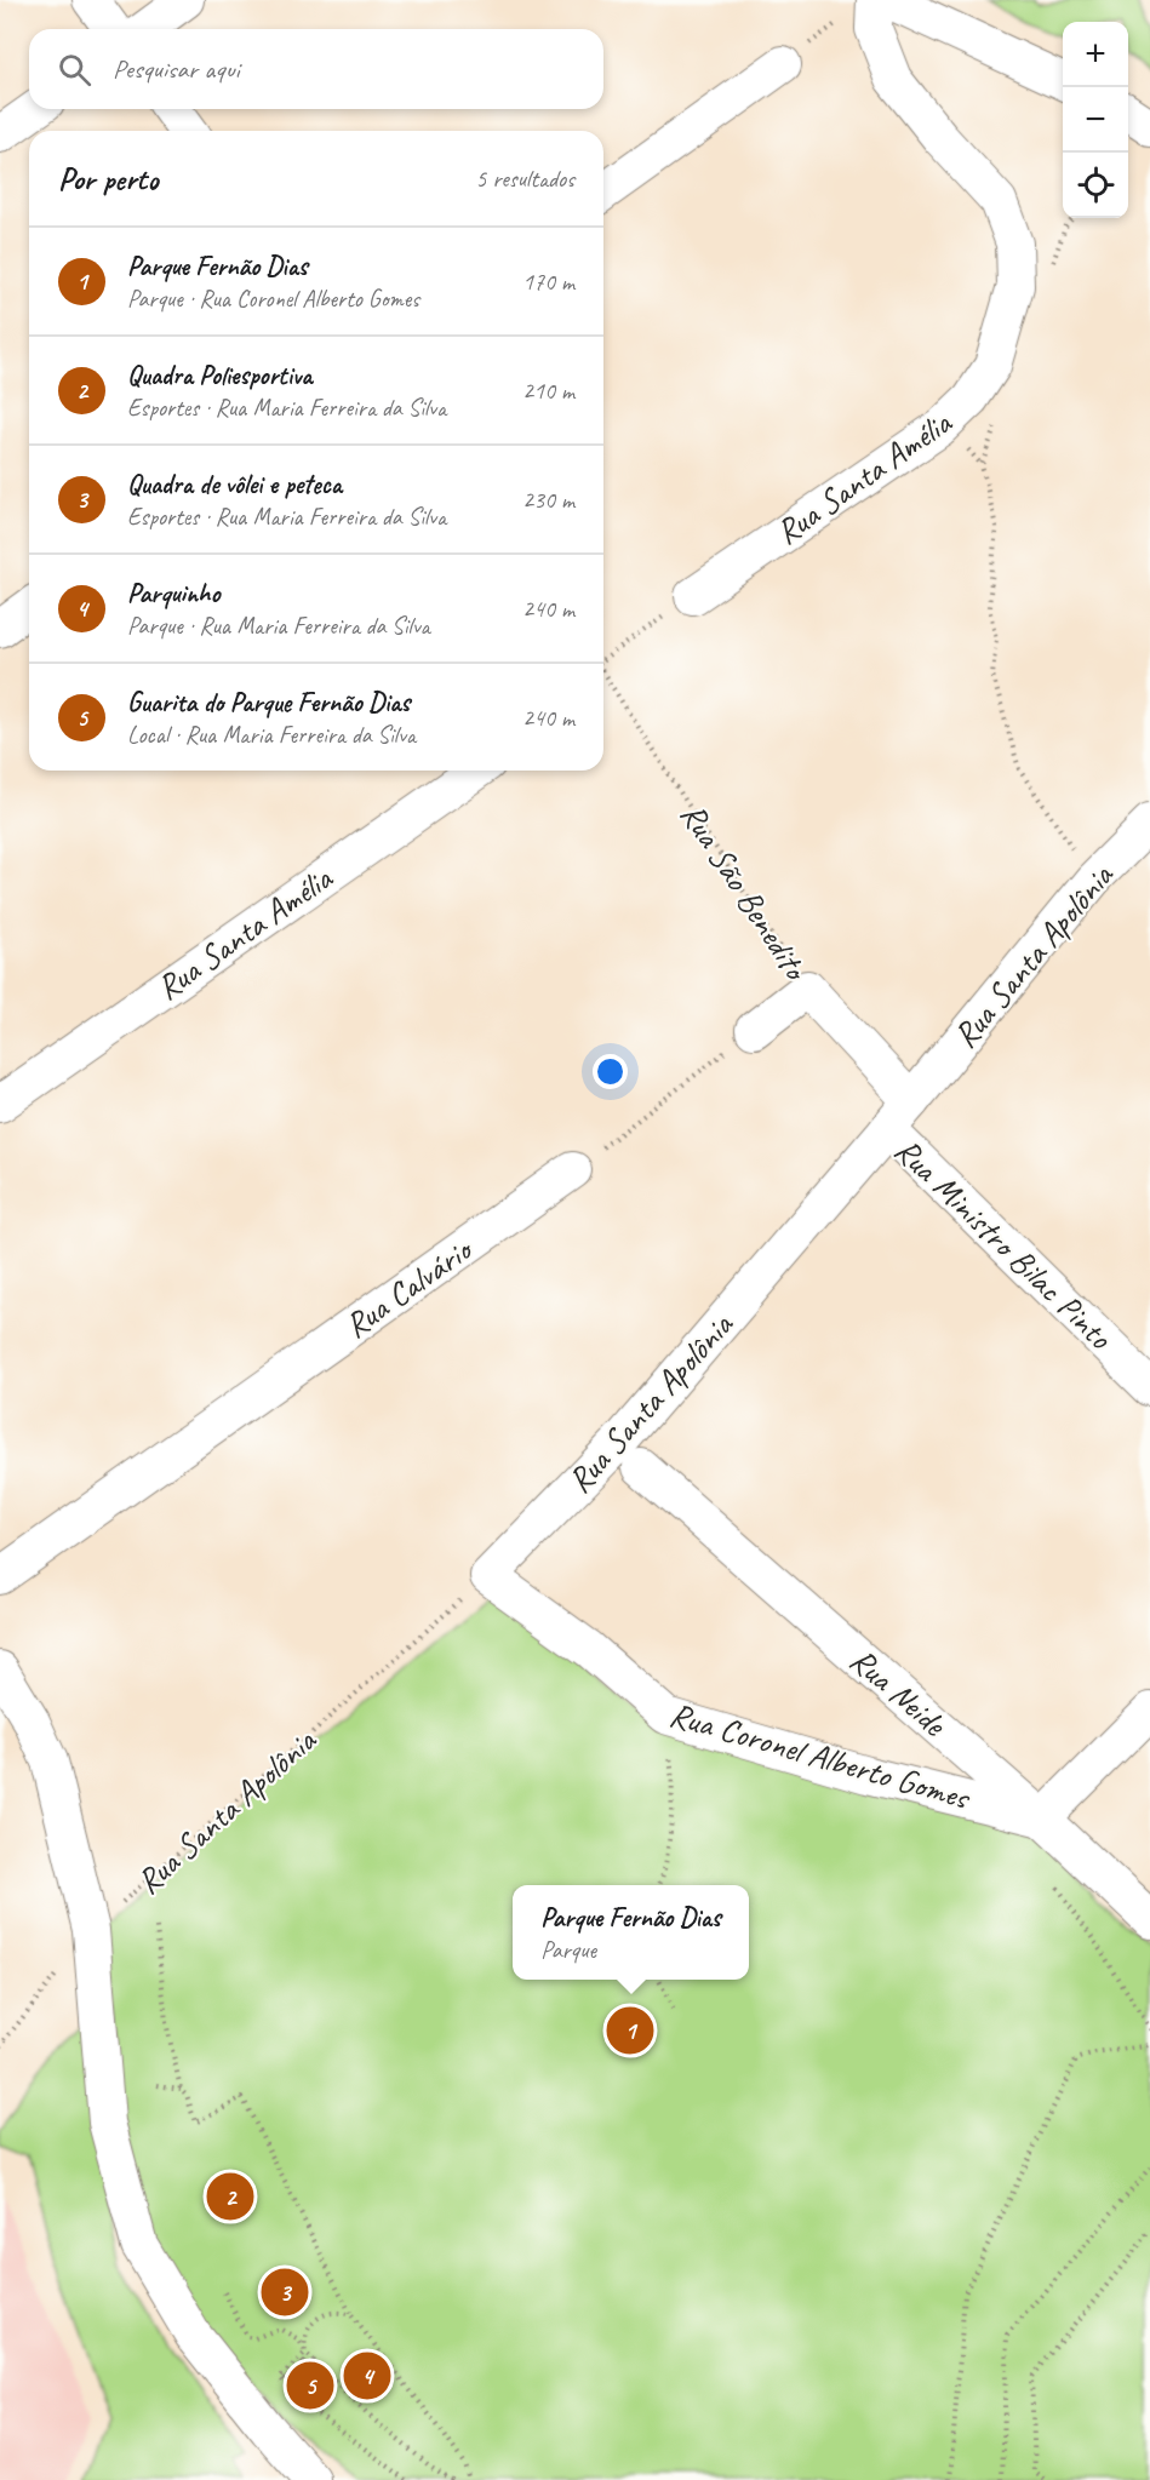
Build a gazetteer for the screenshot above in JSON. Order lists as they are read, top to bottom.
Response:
{
  "streets": {
    "street": [
      "Rua Santa Amélia",
      "Rua São Benedito",
      "Rua Santa Apolônia",
      "Rua Ministro Bilac Pinto",
      "Rua Calvário",
      "Rua Neide",
      "Rua Coronel Alberto Gomes"
    ]
  },
  "crossings": [
    ["Rua São Benedito", "Rua Santa Apolônia"],
    ["Rua Santa Apolônia", "Rua Ministro Bilac Pinto"],
    ["Rua Santa Apolônia", "Rua Coronel Alberto Gomes"],
    ["Rua Neide", "Rua Coronel Alberto Gomes"]
  ],
  "page": {
    "map_buttons": ["+", "−"],
    "search": "Pesquisar aqui",
    "heading": ["Por perto", "5 resultados"],
    "list": [
      {
        "mark": "1",
        "name": "Parque Fernão Dias",
        "note": "Parque · Rua Coronel Alberto Gomes",
        "value": "170 m"
      },
      {
        "mark": "2",
        "name": "Quadra Poliesportiva",
        "note": "Esportes · Rua Maria Ferreira da Silva",
        "value": "210 m"
      },
      {
        "mark": "3",
        "name": "Quadra de vôlei e peteca",
        "note": "Esportes · Rua Maria Ferreira da Silva",
        "value": "230 m"
      },
      {
        "mark": "4",
        "name": "Parquinho",
        "note": "Parque · Rua Maria Ferreira da Silva",
        "value": "240 m"
      },
      {
        "mark": "5",
        "name": "Guarita do Parque Fernão Dias",
        "note": "Local · Rua Maria Ferreira da Silva",
        "value": "240 m"
      }
    ],
    "popup": ["Parque Fernão Dias", "Parque"],
    "pins": [
      "1",
      "2",
      "3",
      "4",
      "5"
    ]
  }
}
